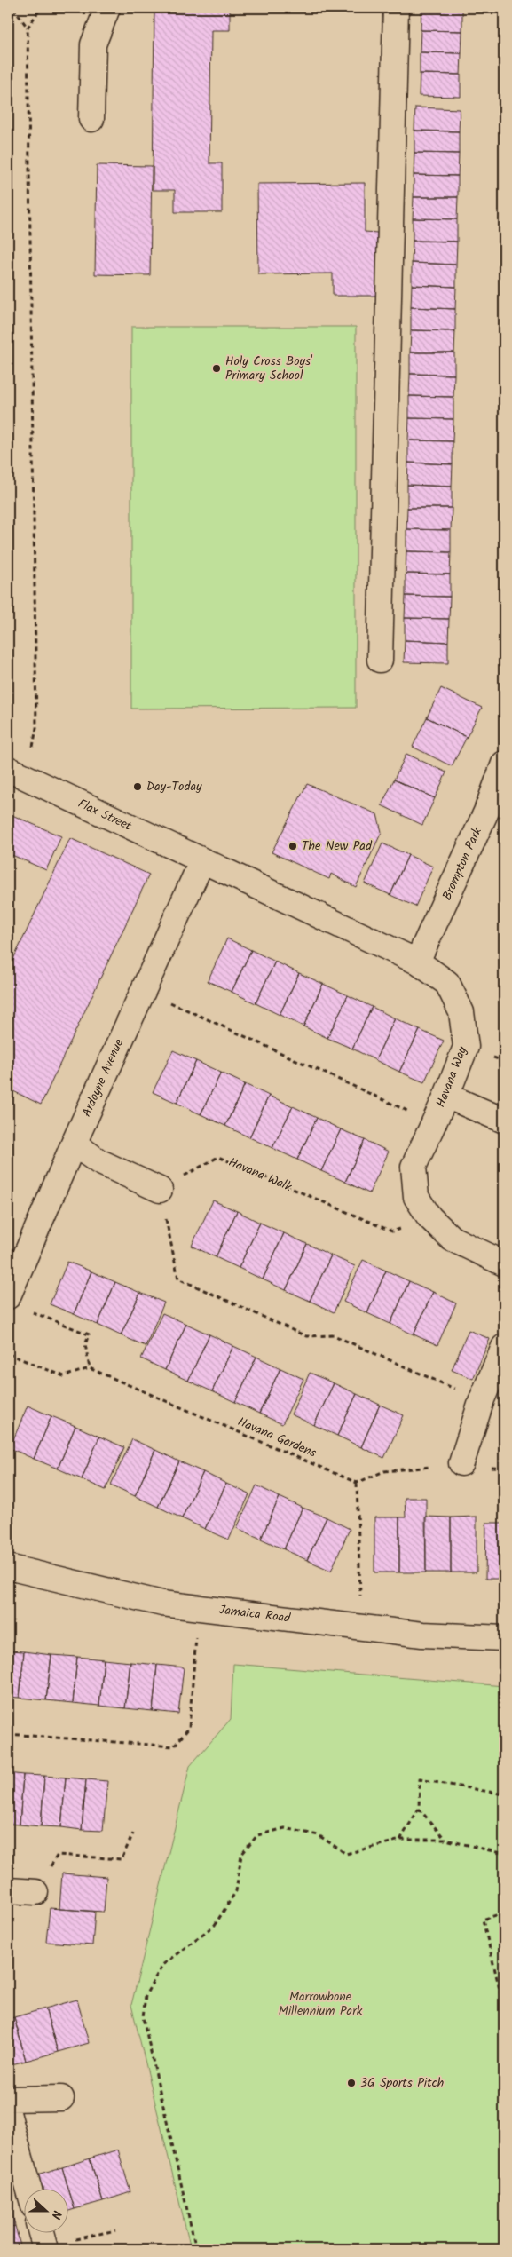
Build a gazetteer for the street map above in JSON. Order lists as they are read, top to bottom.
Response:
{
  "streets": {
    "street": [
      "Flax Street",
      "Brompton Park",
      "Havana Way",
      "Ardoyne Avenue",
      "Jamaica Road"
    ],
    "path": ["Havana Walk", "Havana Gardens"]
  },
  "crossings": [
    ["Flax Street", "Havana Way"],
    ["Flax Street", "Ardoyne Avenue"],
    ["Brompton Park", "Havana Way"],
    ["Havana Way", "Ardoyne Avenue"],
    ["Havana Way", "Havana Walk"]
  ],
  "parks": ["Marrowbone Millennium Park"],
  "places": [
    "Holy Cross Boys' Primary School",
    "Day-Today",
    "The New Pad",
    "3G Sports Pitch"
  ],
  "north": "right"
}
